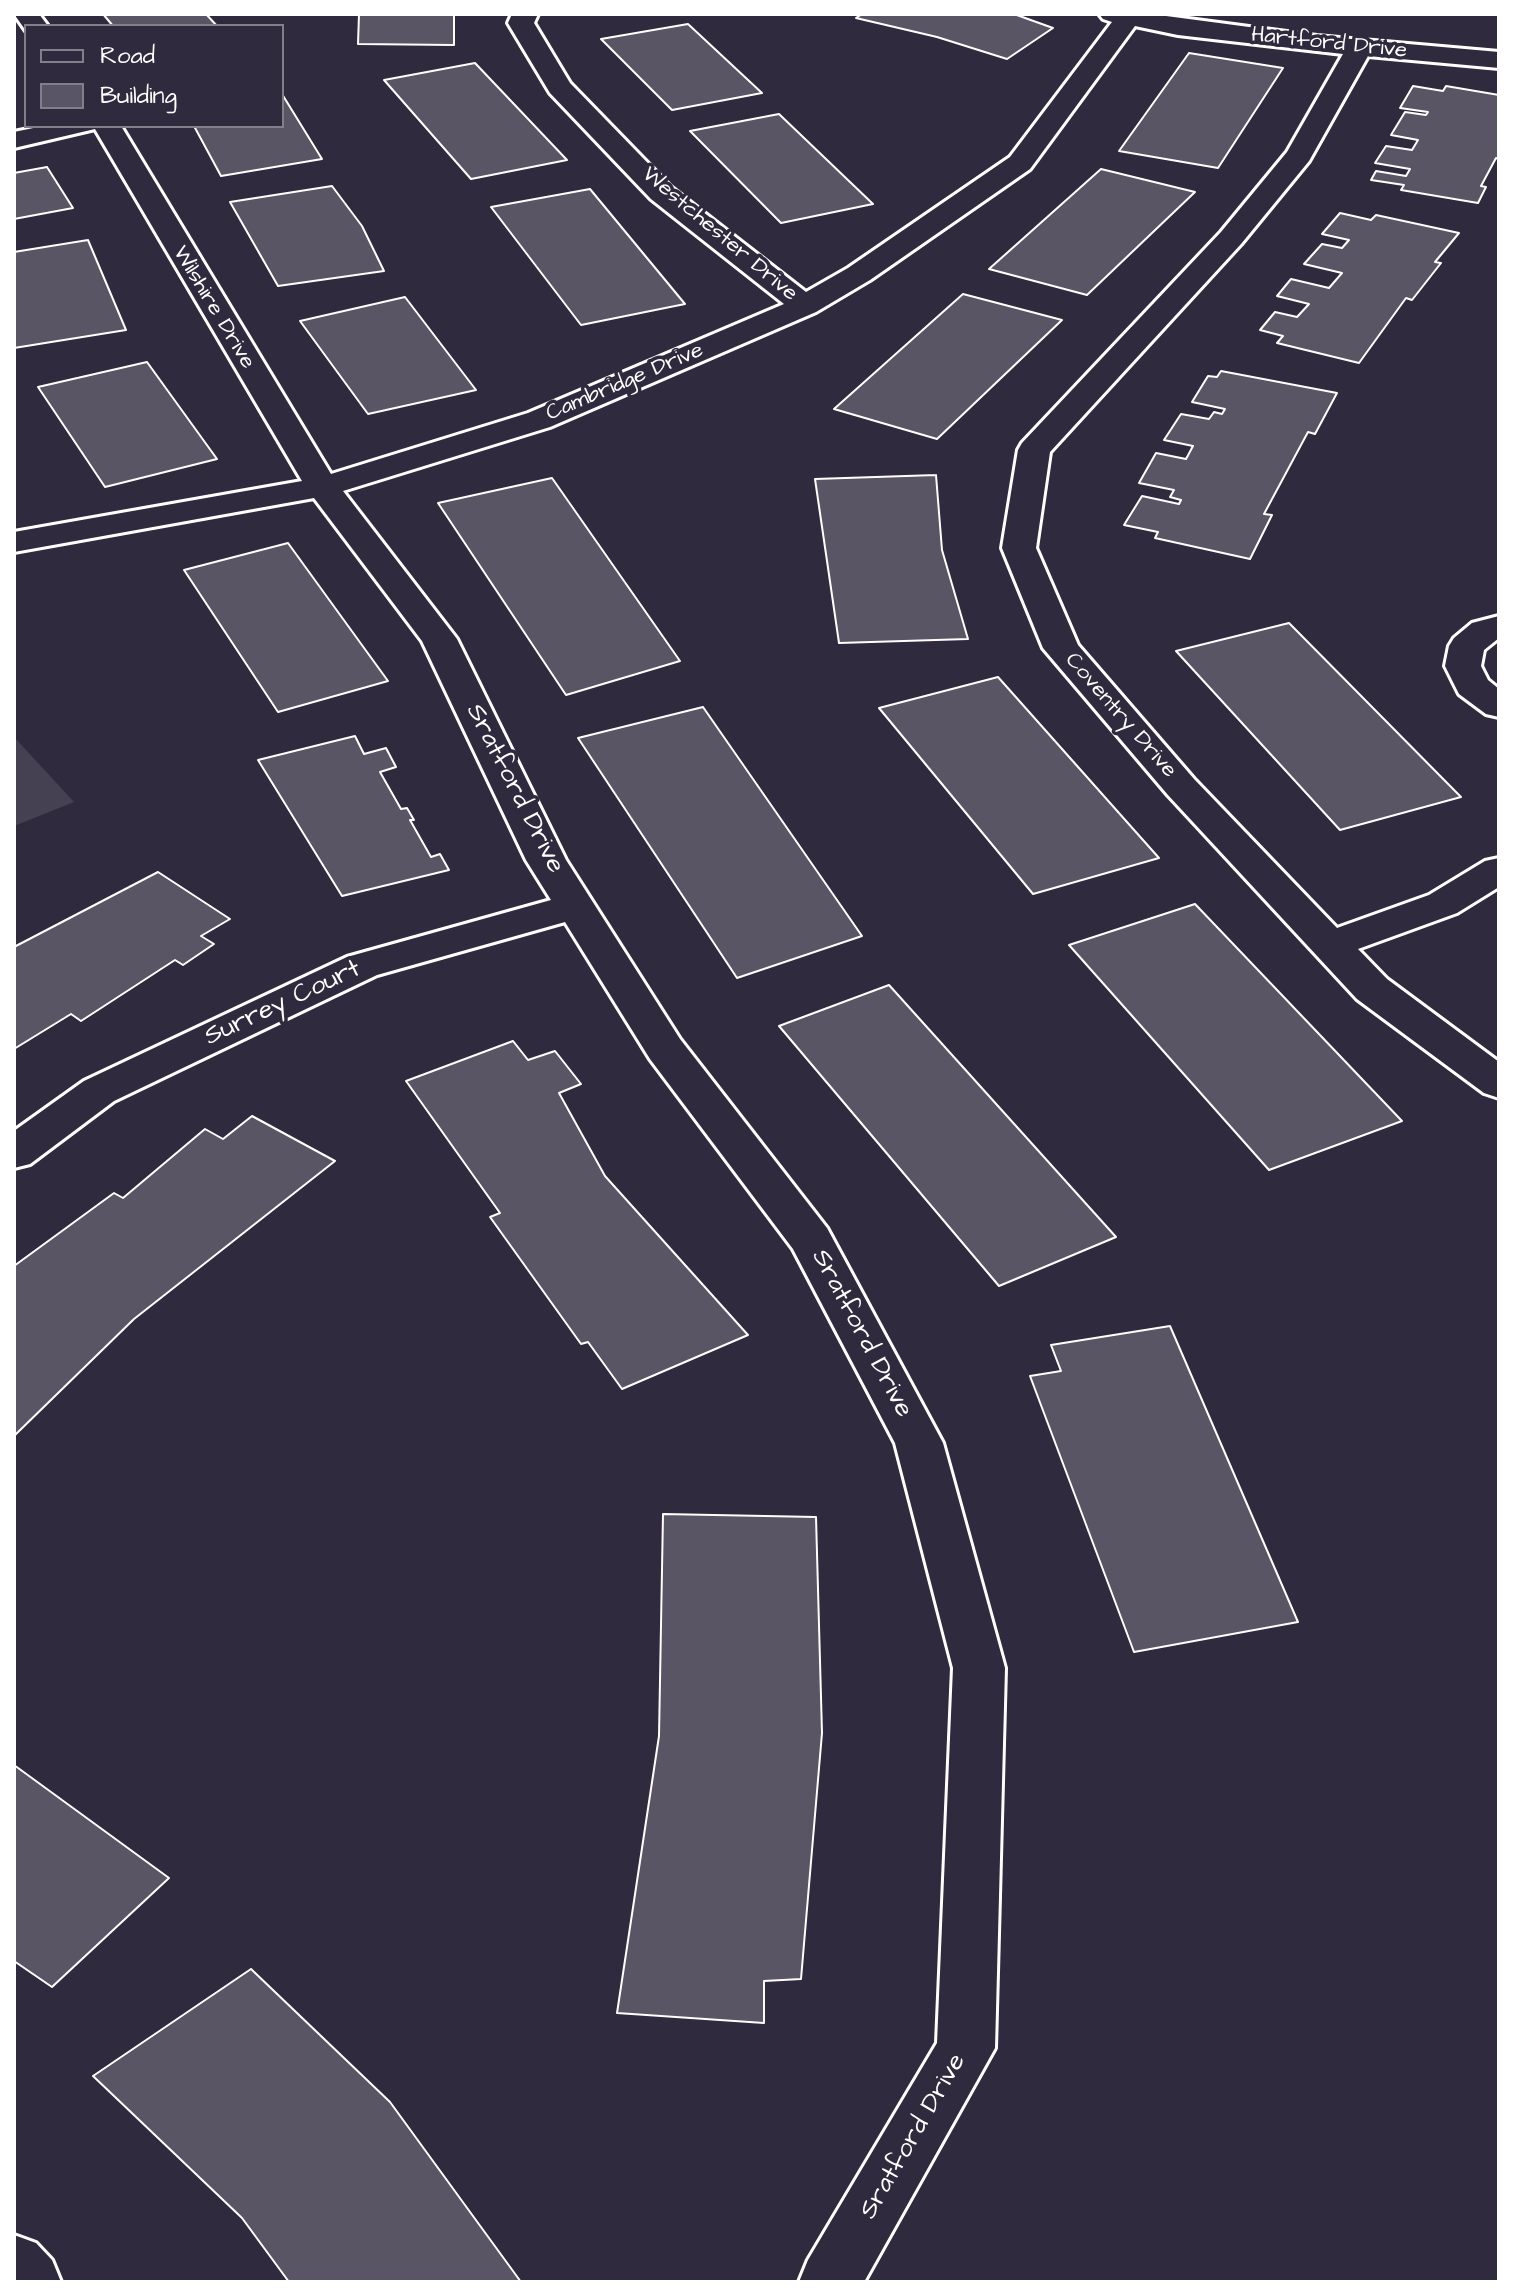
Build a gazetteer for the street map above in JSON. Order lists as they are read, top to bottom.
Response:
{
  "streets": {
    "street": [
      "Hartford Drive",
      "Westchester Drive",
      "Wilshire Drive",
      "Cambridge Drive",
      "Coventry Drive",
      "Sratford Drive",
      "Surrey Court"
    ]
  },
  "crossings": [
    ["Hartford Drive", "Cambridge Drive"],
    ["Hartford Drive", "Coventry Drive"],
    ["Westchester Drive", "Cambridge Drive"],
    ["Wilshire Drive", "Cambridge Drive"],
    ["Wilshire Drive", "Sratford Drive"],
    ["Cambridge Drive", "Sratford Drive"],
    ["Sratford Drive", "Surrey Court"]
  ],
  "legend": ["Road", "Building"]
}
